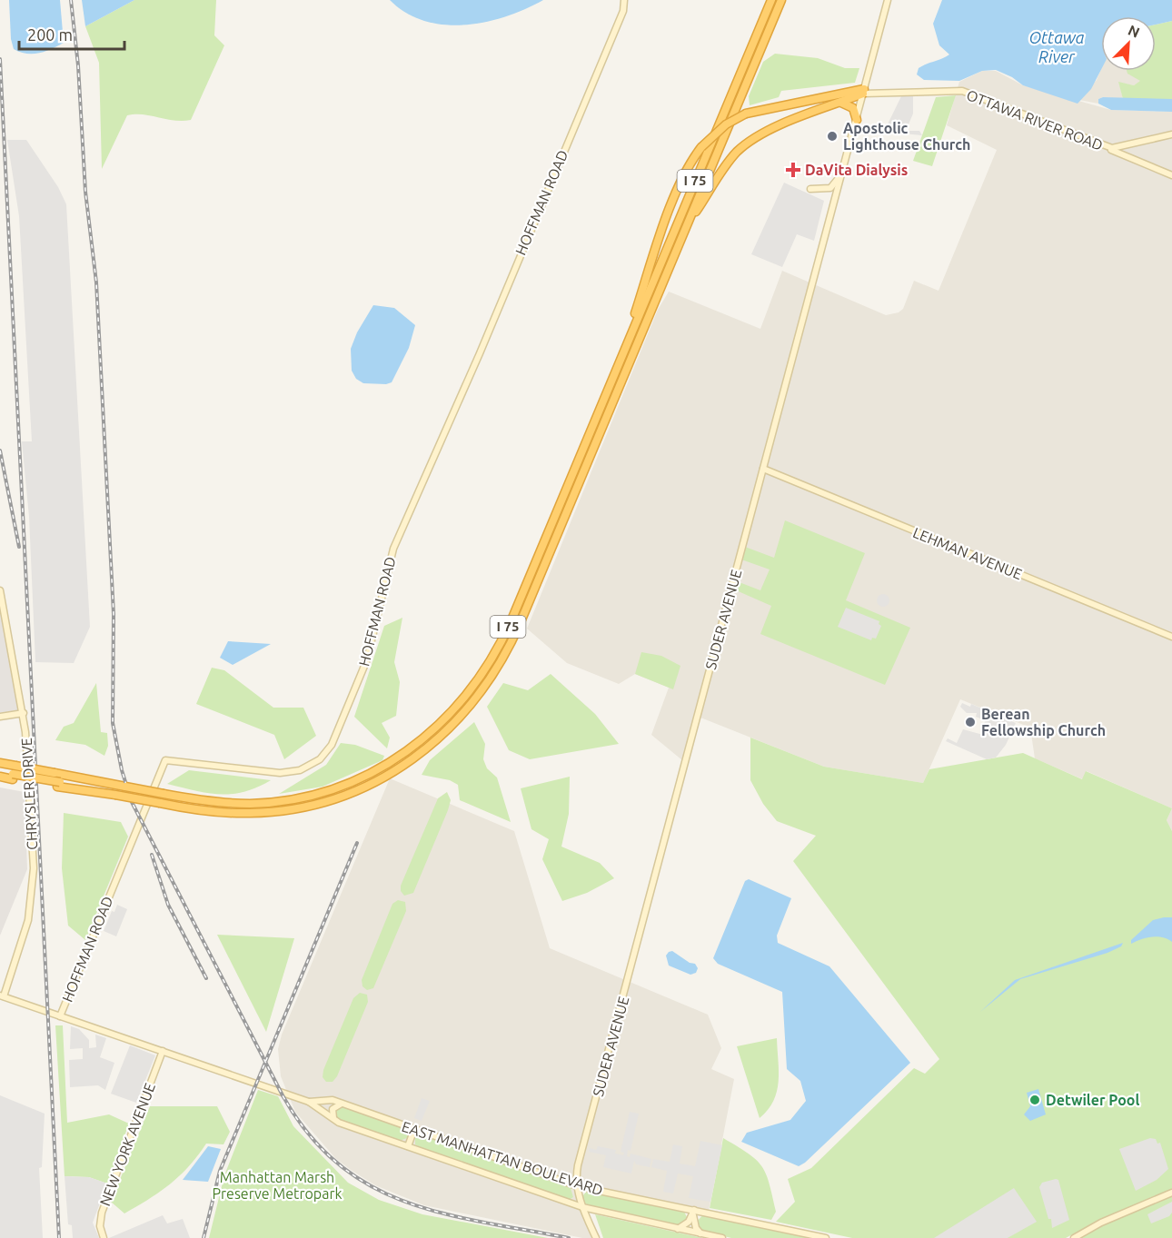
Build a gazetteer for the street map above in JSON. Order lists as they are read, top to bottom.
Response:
{
  "streets": {
    "highway": ["I 75"],
    "street": [
      "OTTAWA RIVER ROAD",
      "HOFFMAN ROAD",
      "LEHMAN AVENUE",
      "SUDER AVENUE",
      "CHRYSLER DRIVE",
      "NEW YORK AVENUE",
      "EAST MANHATTAN BOULEVARD"
    ]
  },
  "crossings": [
    ["OTTAWA RIVER ROAD", "SUDER AVENUE"],
    ["HOFFMAN ROAD", "EAST MANHATTAN BOULEVARD"],
    ["LEHMAN AVENUE", "SUDER AVENUE"],
    ["SUDER AVENUE", "EAST MANHATTAN BOULEVARD"],
    ["CHRYSLER DRIVE", "EAST MANHATTAN BOULEVARD"],
    ["NEW YORK AVENUE", "EAST MANHATTAN BOULEVARD"]
  ],
  "water": ["Ottawa River"],
  "parks": ["Manhattan Marsh Preserve Metropark"],
  "places": {
    "other": ["Apostolic Lighthouse Church", "Berean Fellowship Church", "Detwiler Pool"],
    "health": ["DaVita Dialysis"]
  },
  "scale_bar": "200 m",
  "north": "top right"
}
